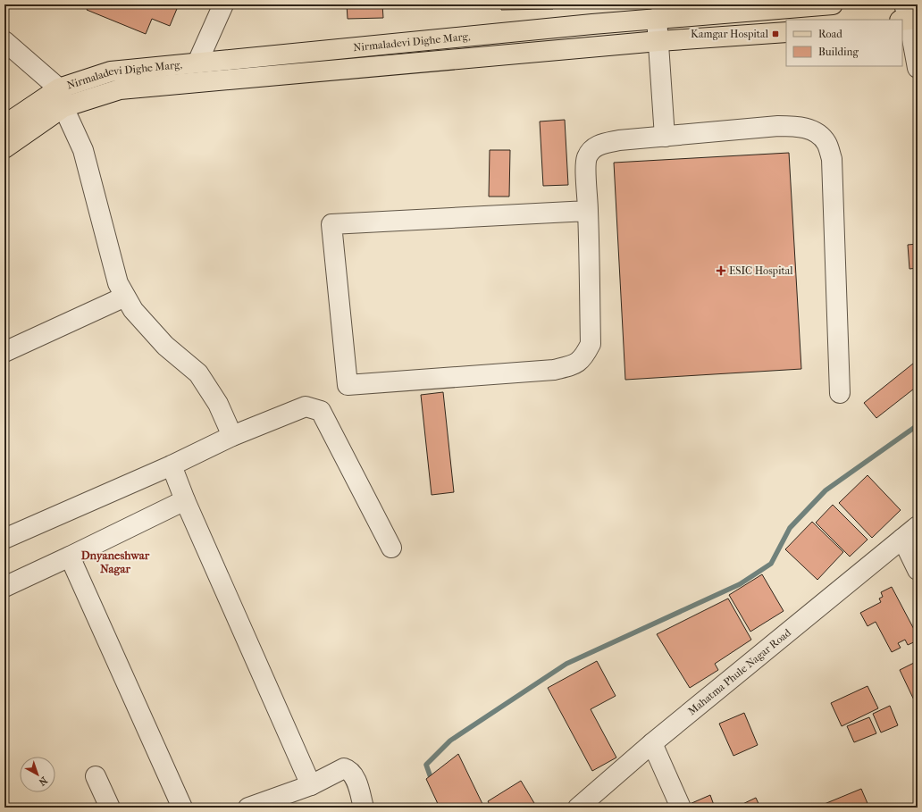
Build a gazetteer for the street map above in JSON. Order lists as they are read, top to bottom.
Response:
{
  "streets": {
    "main road": ["Nirmaladevi Dighe Marg,"],
    "street": ["Mahatma Phule Nagar Road"]
  },
  "districts": ["Dnyaneshwar Nagar"],
  "places": {
    "transit": ["Kamgar Hospital"],
    "health": ["ESIC Hospital"]
  },
  "legend": ["Road", "Building"],
  "north": "bottom right"
}
